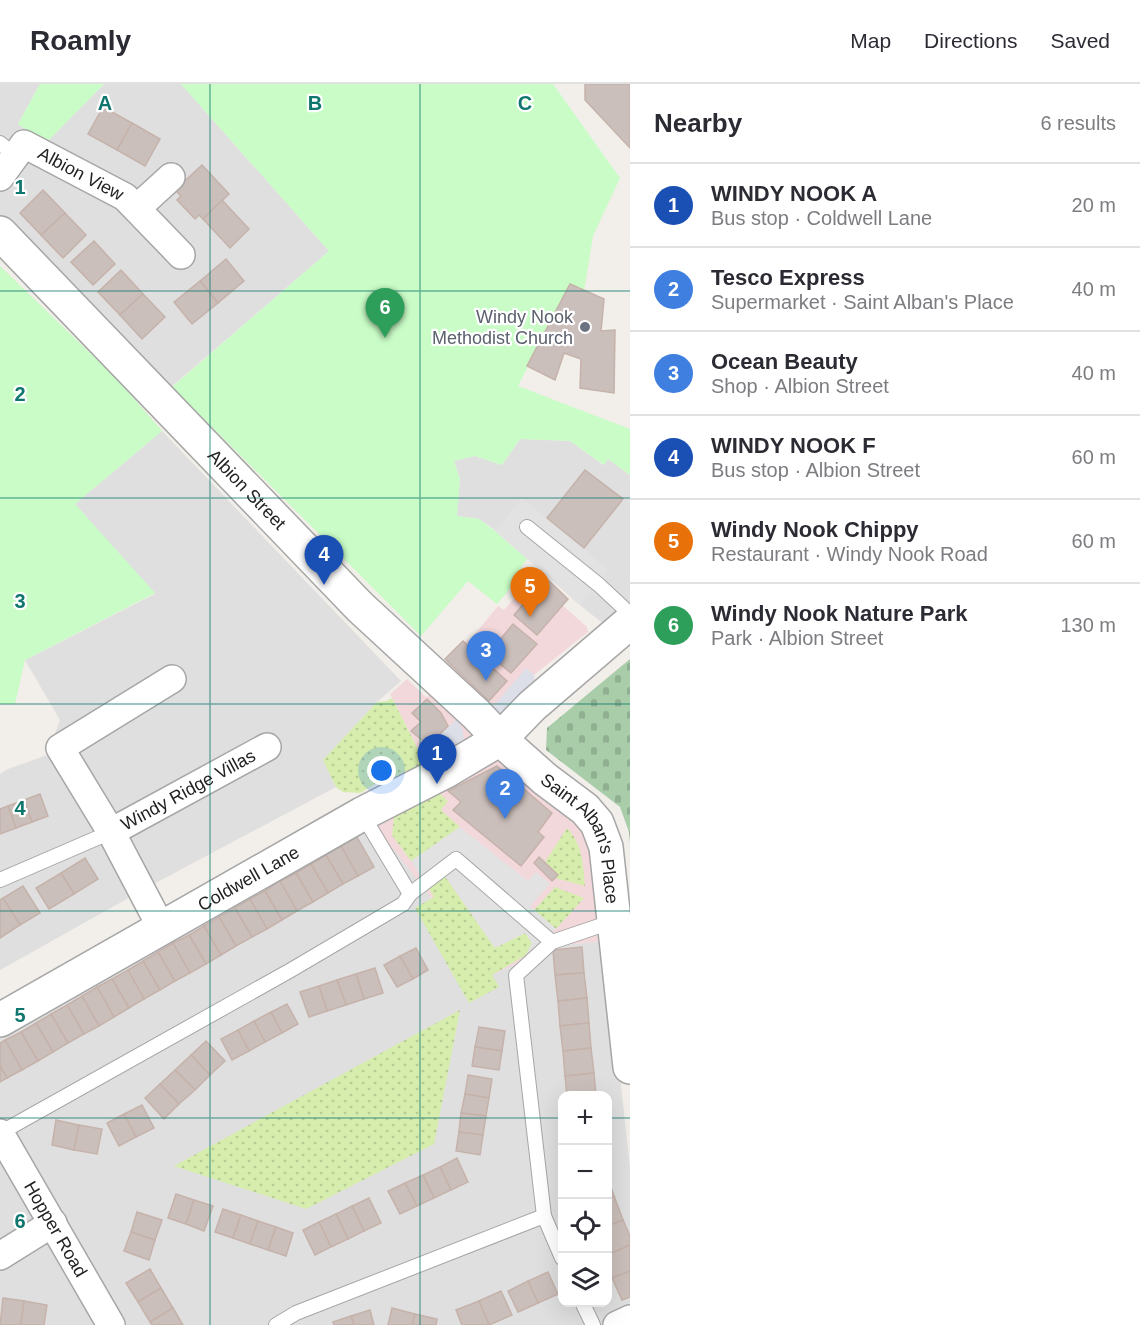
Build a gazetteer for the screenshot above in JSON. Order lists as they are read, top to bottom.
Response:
{
  "streets": {
    "street": [
      "Albion View",
      "Albion Street",
      "Windy Ridge Villas",
      "Saint Alban's Place",
      "Coldwell Lane",
      "Hopper Road"
    ]
  },
  "crossings": [
    ["Albion Street", "Saint Alban's Place"],
    ["Albion Street", "Coldwell Lane"],
    ["Windy Ridge Villas", "Coldwell Lane"],
    ["Saint Alban's Place", "Coldwell Lane"]
  ],
  "places": ["Windy Nook Methodist Church"],
  "page": {
    "header": "Roamly",
    "nav": ["Map", "Directions", "Saved"],
    "heading": ["Nearby", "6 results"],
    "list": [
      {
        "mark": "1",
        "name": "WINDY NOOK A",
        "note": "Bus stop · Coldwell Lane",
        "value": "20 m"
      },
      {
        "mark": "2",
        "name": "Tesco Express",
        "note": "Supermarket · Saint Alban's Place",
        "value": "40 m"
      },
      {
        "mark": "3",
        "name": "Ocean Beauty",
        "note": "Shop · Albion Street",
        "value": "40 m"
      },
      {
        "mark": "4",
        "name": "WINDY NOOK F",
        "note": "Bus stop · Albion Street",
        "value": "60 m"
      },
      {
        "mark": "5",
        "name": "Windy Nook Chippy",
        "note": "Restaurant · Windy Nook Road",
        "value": "60 m"
      },
      {
        "mark": "6",
        "name": "Windy Nook Nature Park",
        "note": "Park · Albion Street",
        "value": "130 m"
      }
    ],
    "pins": [
      "6",
      "4",
      "5",
      "3",
      "1",
      "2"
    ],
    "map_buttons": ["+", "−"]
  },
  "grid": {
    "columns": ["A", "B", "C"],
    "rows": [
      "1",
      "2",
      "3",
      "4",
      "5",
      "6"
    ]
  }
}
